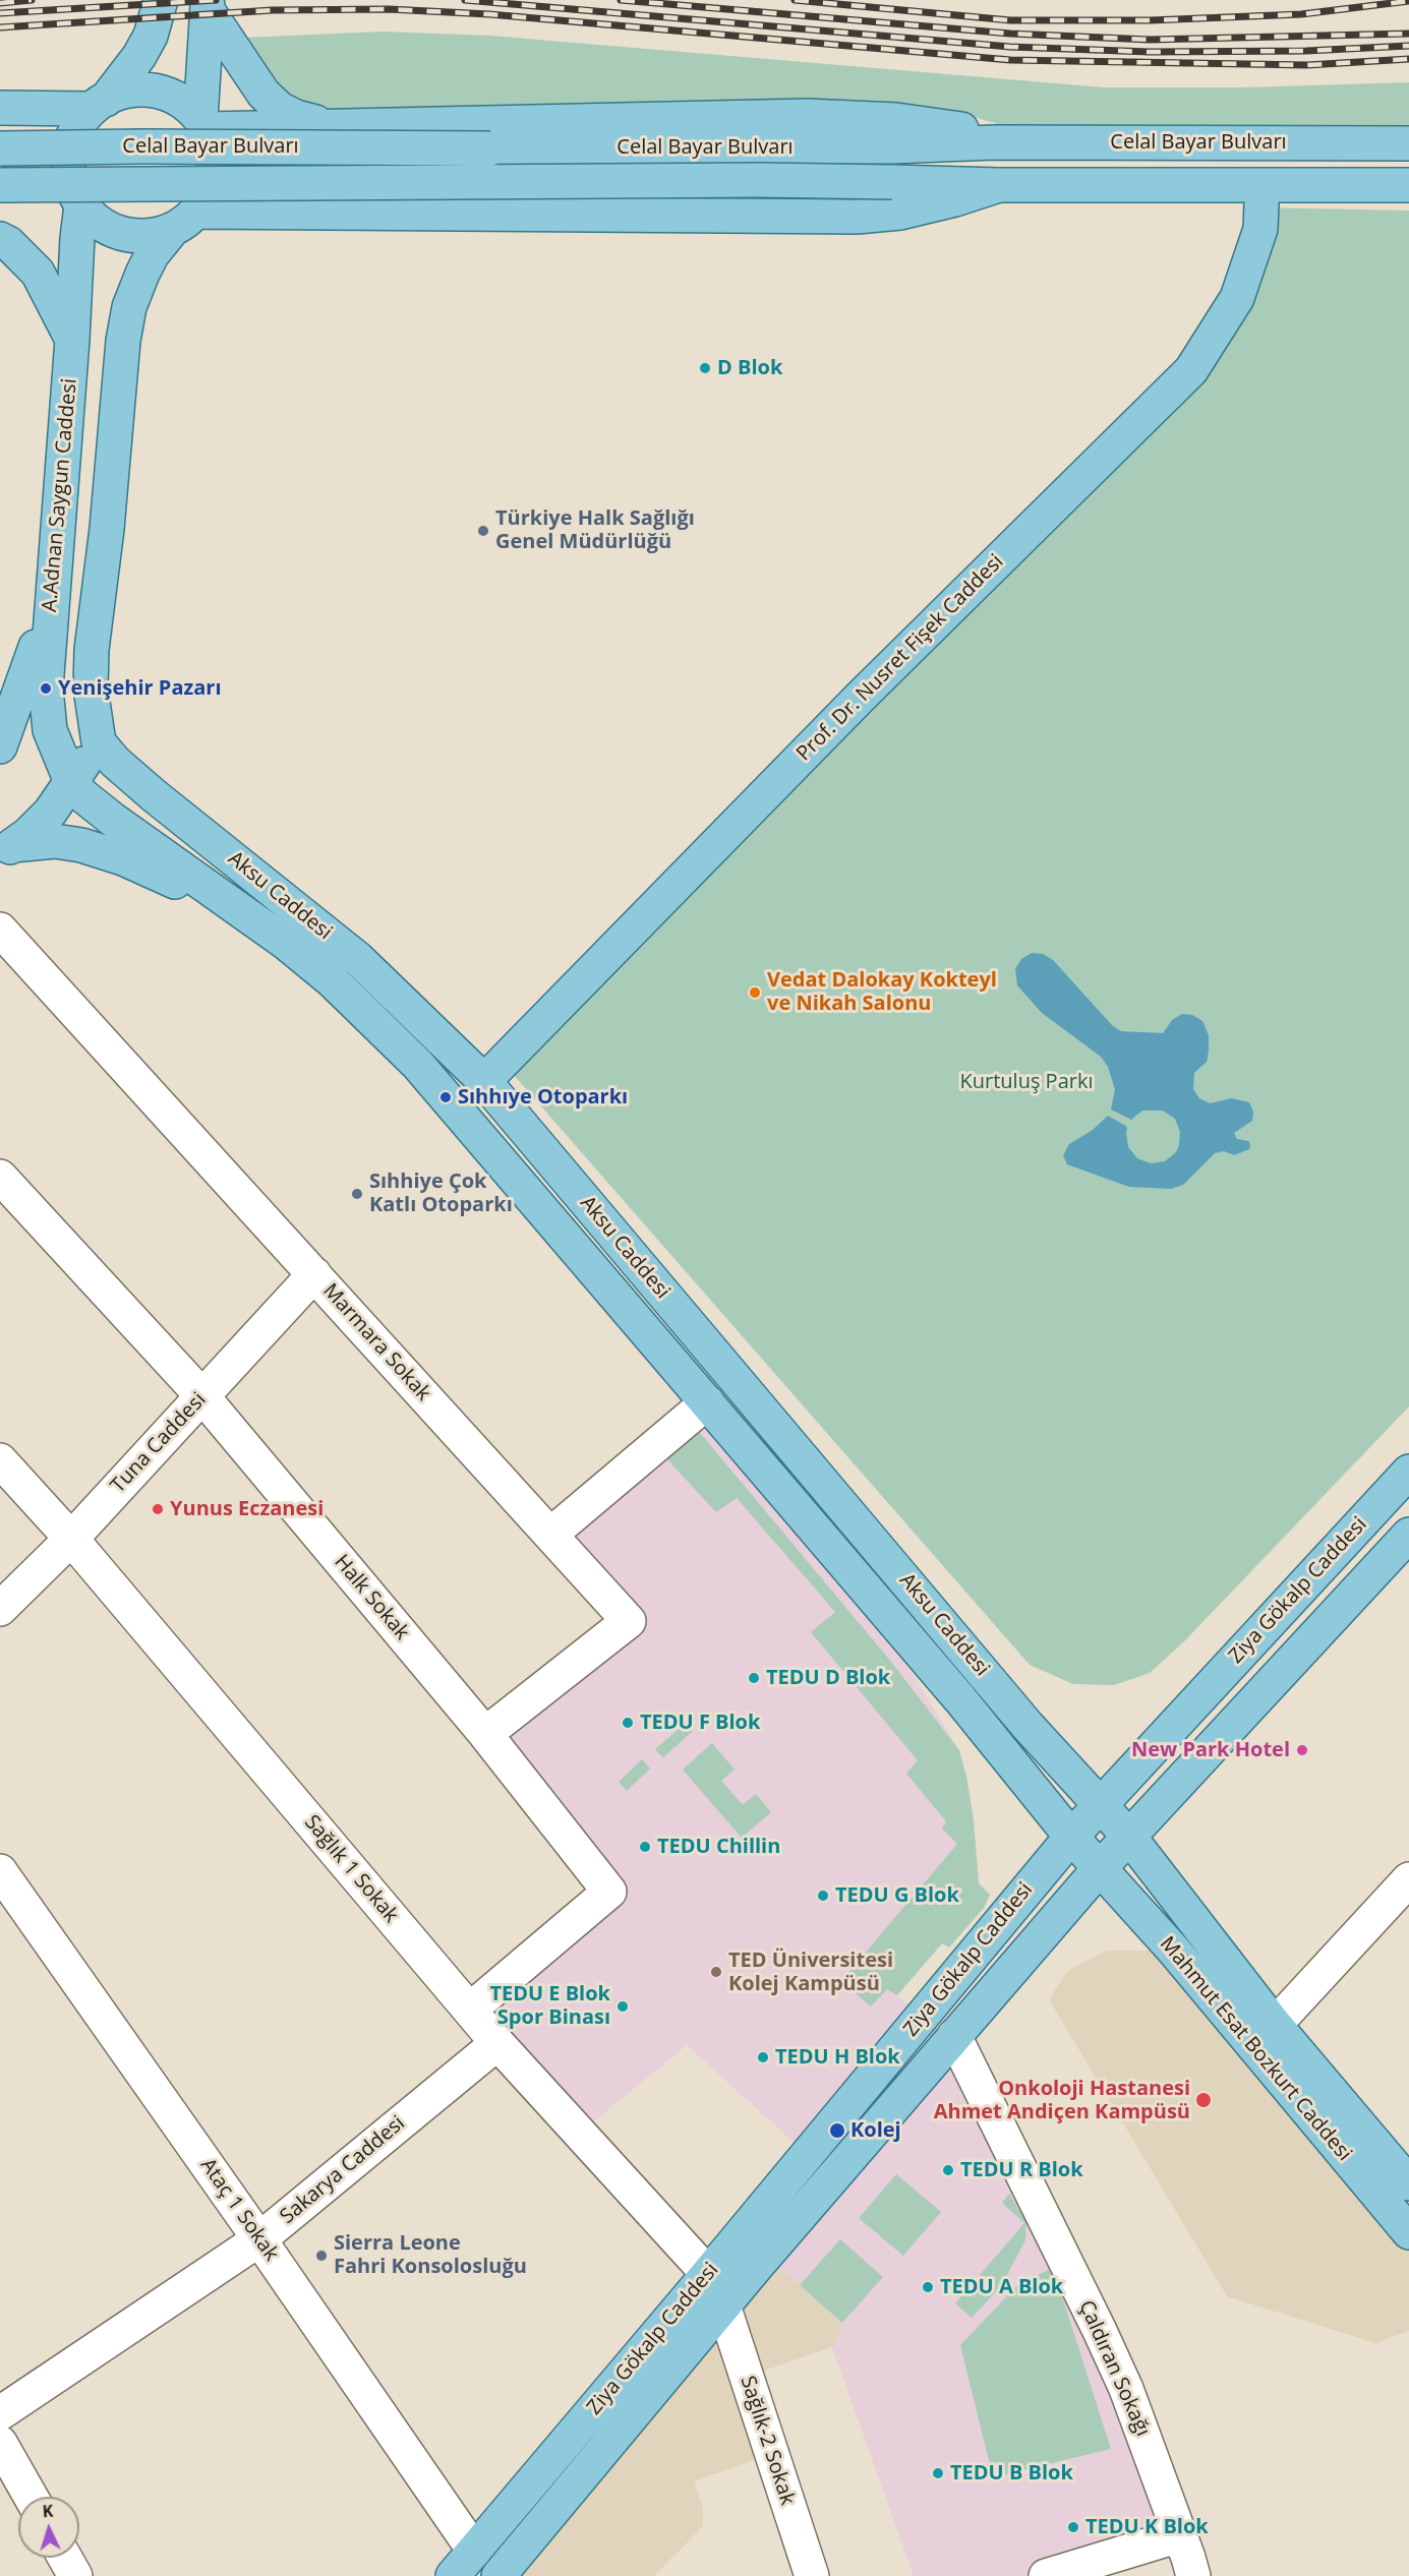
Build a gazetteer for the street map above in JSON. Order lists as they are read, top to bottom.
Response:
{
  "streets": {
    "main road": [
      "Celal Bayar Bulvarı",
      "A.Adnan Saygun Caddesi",
      "Prof. Dr. Nusret Fişek Caddesi",
      "Aksu Caddesi",
      "Ziya Gökalp Caddesi",
      "Mahmut Esat Bozkurt Caddesi"
    ],
    "street": [
      "Marmara Sokak",
      "Tuna Caddesi",
      "Halk Sokak",
      "Sağlık 1 Sokak",
      "Sakarya Caddesi",
      "Ataç 1 Sokak",
      "Çaldıran Sokağı",
      "Sağlık-2 Sokak"
    ]
  },
  "crossings": [
    ["A.Adnan Saygun Caddesi", "Aksu Caddesi"],
    ["Prof. Dr. Nusret Fişek Caddesi", "Aksu Caddesi"],
    ["Aksu Caddesi", "Ziya Gökalp Caddesi"],
    ["Aksu Caddesi", "Mahmut Esat Bozkurt Caddesi"],
    ["Marmara Sokak", "Tuna Caddesi"],
    ["Marmara Sokak", "Halk Sokak"],
    ["Tuna Caddesi", "Halk Sokak"],
    ["Tuna Caddesi", "Sağlık 1 Sokak"],
    ["Ziya Gökalp Caddesi", "Sağlık 1 Sokak"],
    ["Ziya Gökalp Caddesi", "Mahmut Esat Bozkurt Caddesi"],
    ["Ziya Gökalp Caddesi", "Ataç 1 Sokak"],
    ["Ziya Gökalp Caddesi", "Çaldıran Sokağı"],
    ["Ziya Gökalp Caddesi", "Sağlık-2 Sokak"],
    ["Halk Sokak", "Sağlık 1 Sokak"],
    ["Sağlık 1 Sokak", "Sakarya Caddesi"],
    ["Sakarya Caddesi", "Ataç 1 Sokak"]
  ],
  "parks": ["Kurtuluş Parkı"],
  "places": [
    "D Blok",
    "Türkiye Halk Sağlığı Genel Müdürlüğü",
    "Yenişehir Pazarı",
    "Vedat Dalokay Kokteyl ve Nikah Salonu",
    "Sıhhıye Otoparkı",
    "Sıhhiye Çok Katlı Otoparkı",
    "Yunus Eczanesi",
    "TEDU D Blok",
    "TEDU F Blok",
    "New Park Hotel",
    "TEDU Chillin",
    "TEDU G Blok",
    "TED Üniversitesi Kolej Kampüsü",
    "TEDU E Blok Spor Binası",
    "TEDU H Blok",
    "Onkoloji Hastanesi Ahmet Andiçen Kampüsü",
    "Kolej",
    "TEDU R Blok",
    "Sierra Leone Fahri Konsolosluğu",
    "TEDU A Blok",
    "TEDU B Blok",
    "TEDU K Blok"
  ],
  "north": "top"
}
